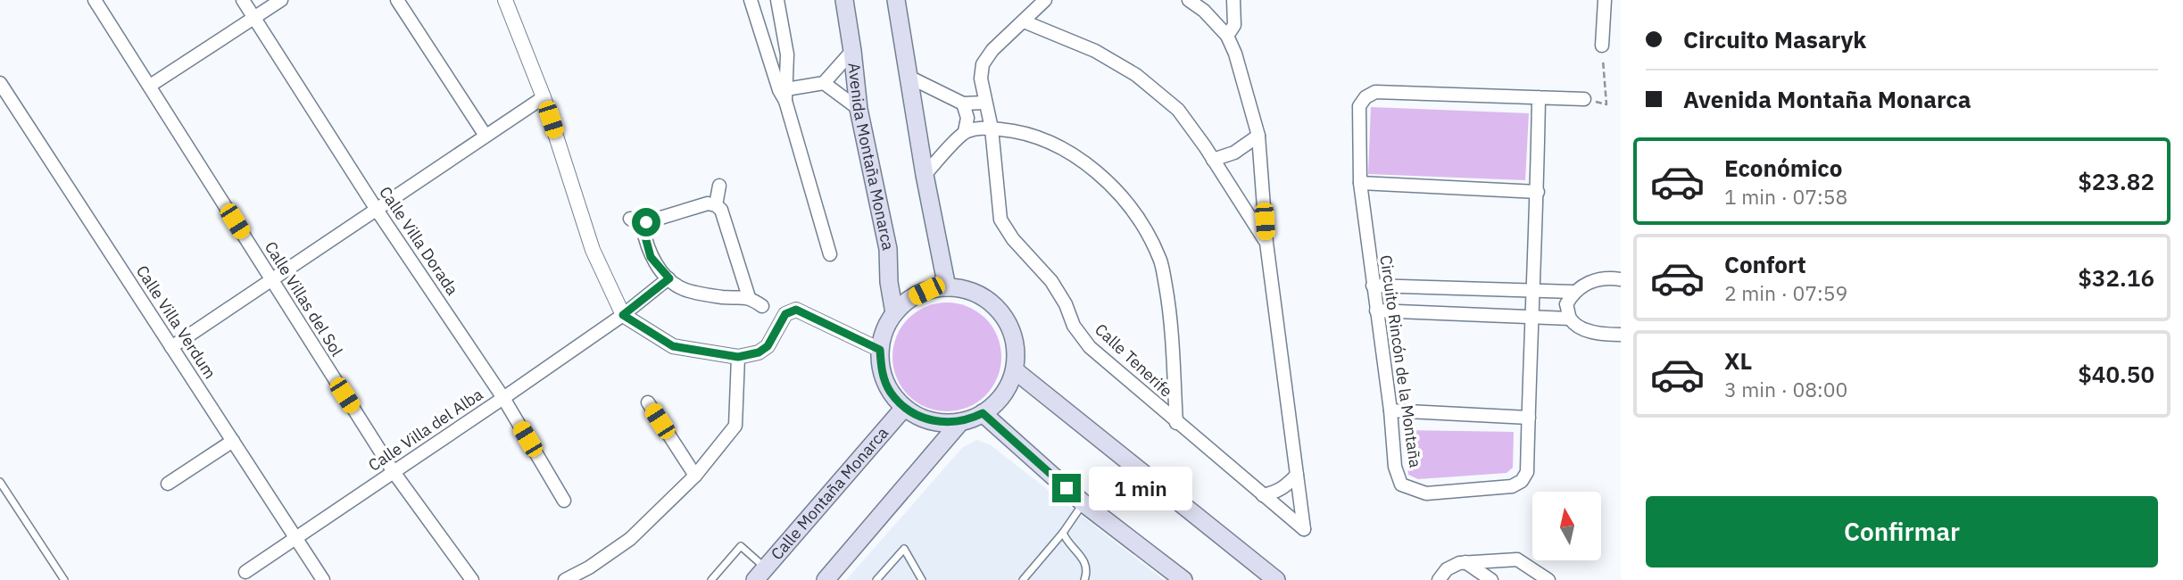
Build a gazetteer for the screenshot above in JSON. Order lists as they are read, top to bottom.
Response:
{
  "streets": {
    "main road": ["Avenida Montaña Monarca", "Calle Montaña Monarca"],
    "street": [
      "Calle Villa Dorada",
      "Calle Villas del Sol",
      "Calle Villa Verdum",
      "Calle Tenerife",
      "Circuito Rincón de la Montaña",
      "Calle Villa del Alba"
    ]
  },
  "crossings": [
    ["Avenida Montaña Monarca", "Calle Montaña Monarca"],
    ["Calle Villa Dorada", "Calle Villa del Alba"],
    ["Calle Villas del Sol", "Calle Villa del Alba"],
    ["Calle Villa Verdum", "Calle Villa del Alba"]
  ],
  "north": "top",
  "page": {
    "banner": ["Circuito Masaryk", "Avenida Montaña Monarca"],
    "list": [
      {
        "name": "Económico",
        "note": "1 min · 07:58",
        "value": "$23.82"
      },
      {
        "name": "Confort",
        "note": "2 min · 07:59",
        "value": "$32.16"
      },
      {
        "name": "XL",
        "note": "3 min · 08:00",
        "value": "$40.50"
      }
    ],
    "bubble": "1 min",
    "buttons": "Confirmar"
  }
}
